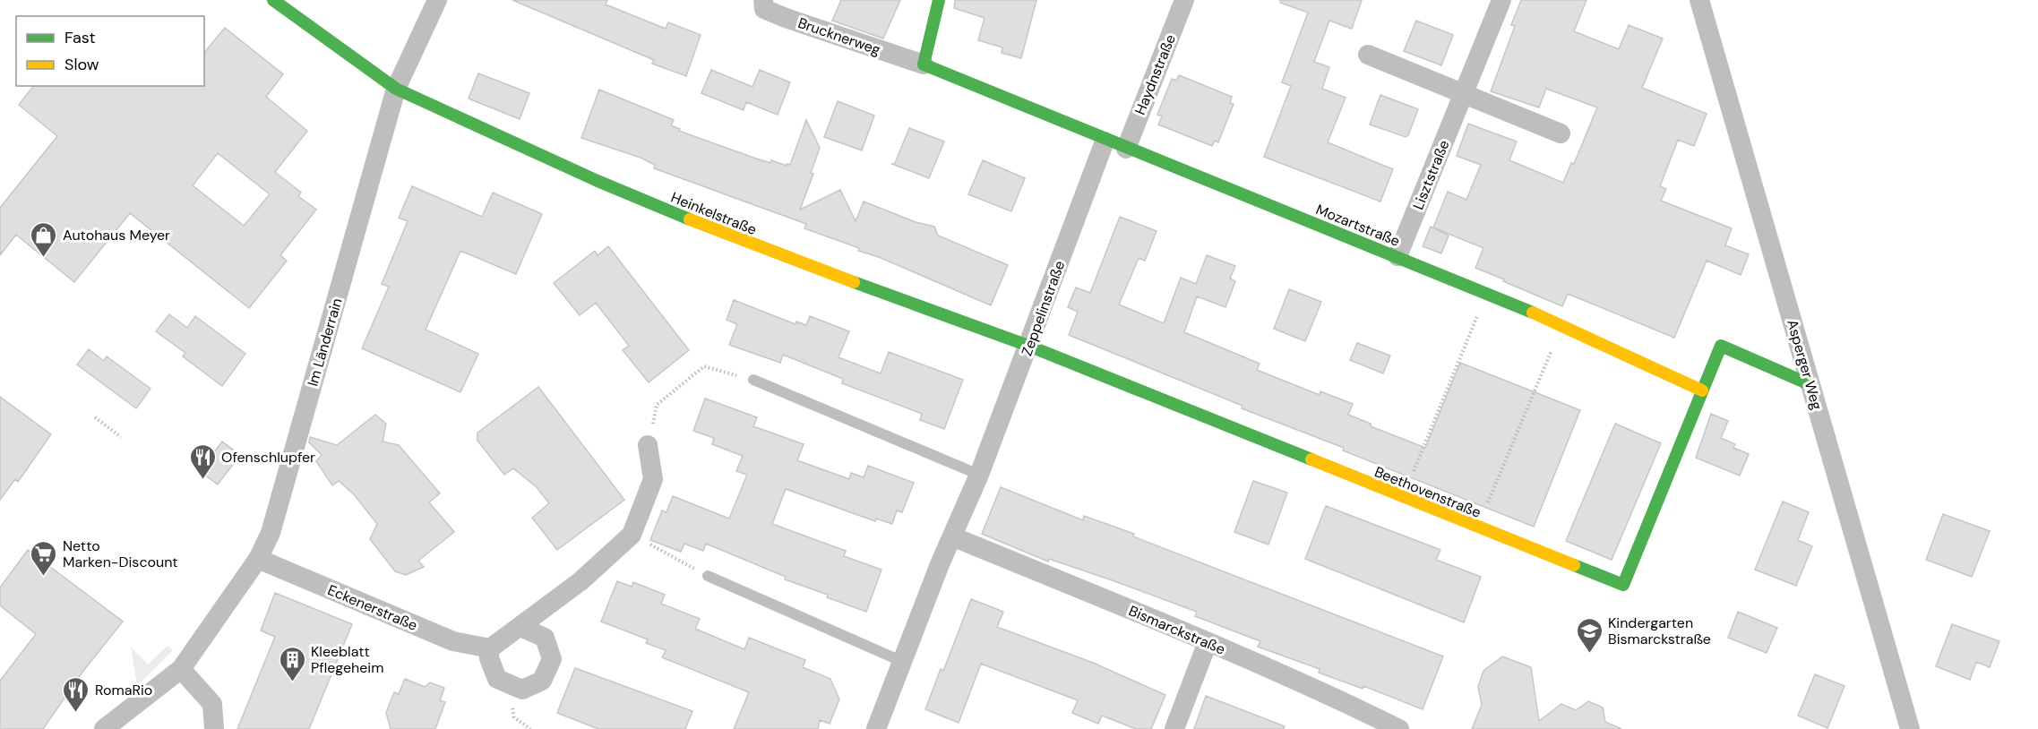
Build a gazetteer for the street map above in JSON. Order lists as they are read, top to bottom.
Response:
{
  "streets": {
    "street": [
      "Brucknerweg",
      "Haydnstraße",
      "Lisztstraße",
      "Heinkelstraße",
      "Mozartstraße",
      "Zeppelinstraße",
      "Im Länderrain",
      "Asperger Weg",
      "Beethovenstraße",
      "Eckenerstraße",
      "Bismarckstraße"
    ]
  },
  "crossings": [
    ["Brucknerweg", "Mozartstraße"],
    ["Haydnstraße", "Mozartstraße"],
    ["Lisztstraße", "Mozartstraße"],
    ["Heinkelstraße", "Zeppelinstraße"],
    ["Heinkelstraße", "Im Länderrain"],
    ["Heinkelstraße", "Beethovenstraße"],
    ["Mozartstraße", "Zeppelinstraße"],
    ["Mozartstraße", "Beethovenstraße"],
    ["Zeppelinstraße", "Beethovenstraße"],
    ["Zeppelinstraße", "Bismarckstraße"],
    ["Im Länderrain", "Eckenerstraße"]
  ],
  "places": {
    "shop": ["Autohaus Meyer"],
    "restaurant": ["Ofenschlupfer", "RomaRio"],
    "supermarket": ["Netto Marken-Discount"],
    "school or university": ["Kindergarten Bismarckstraße"],
    "building": ["Kleeblatt Pflegeheim"]
  },
  "legend": ["Fast", "Slow"]
}
